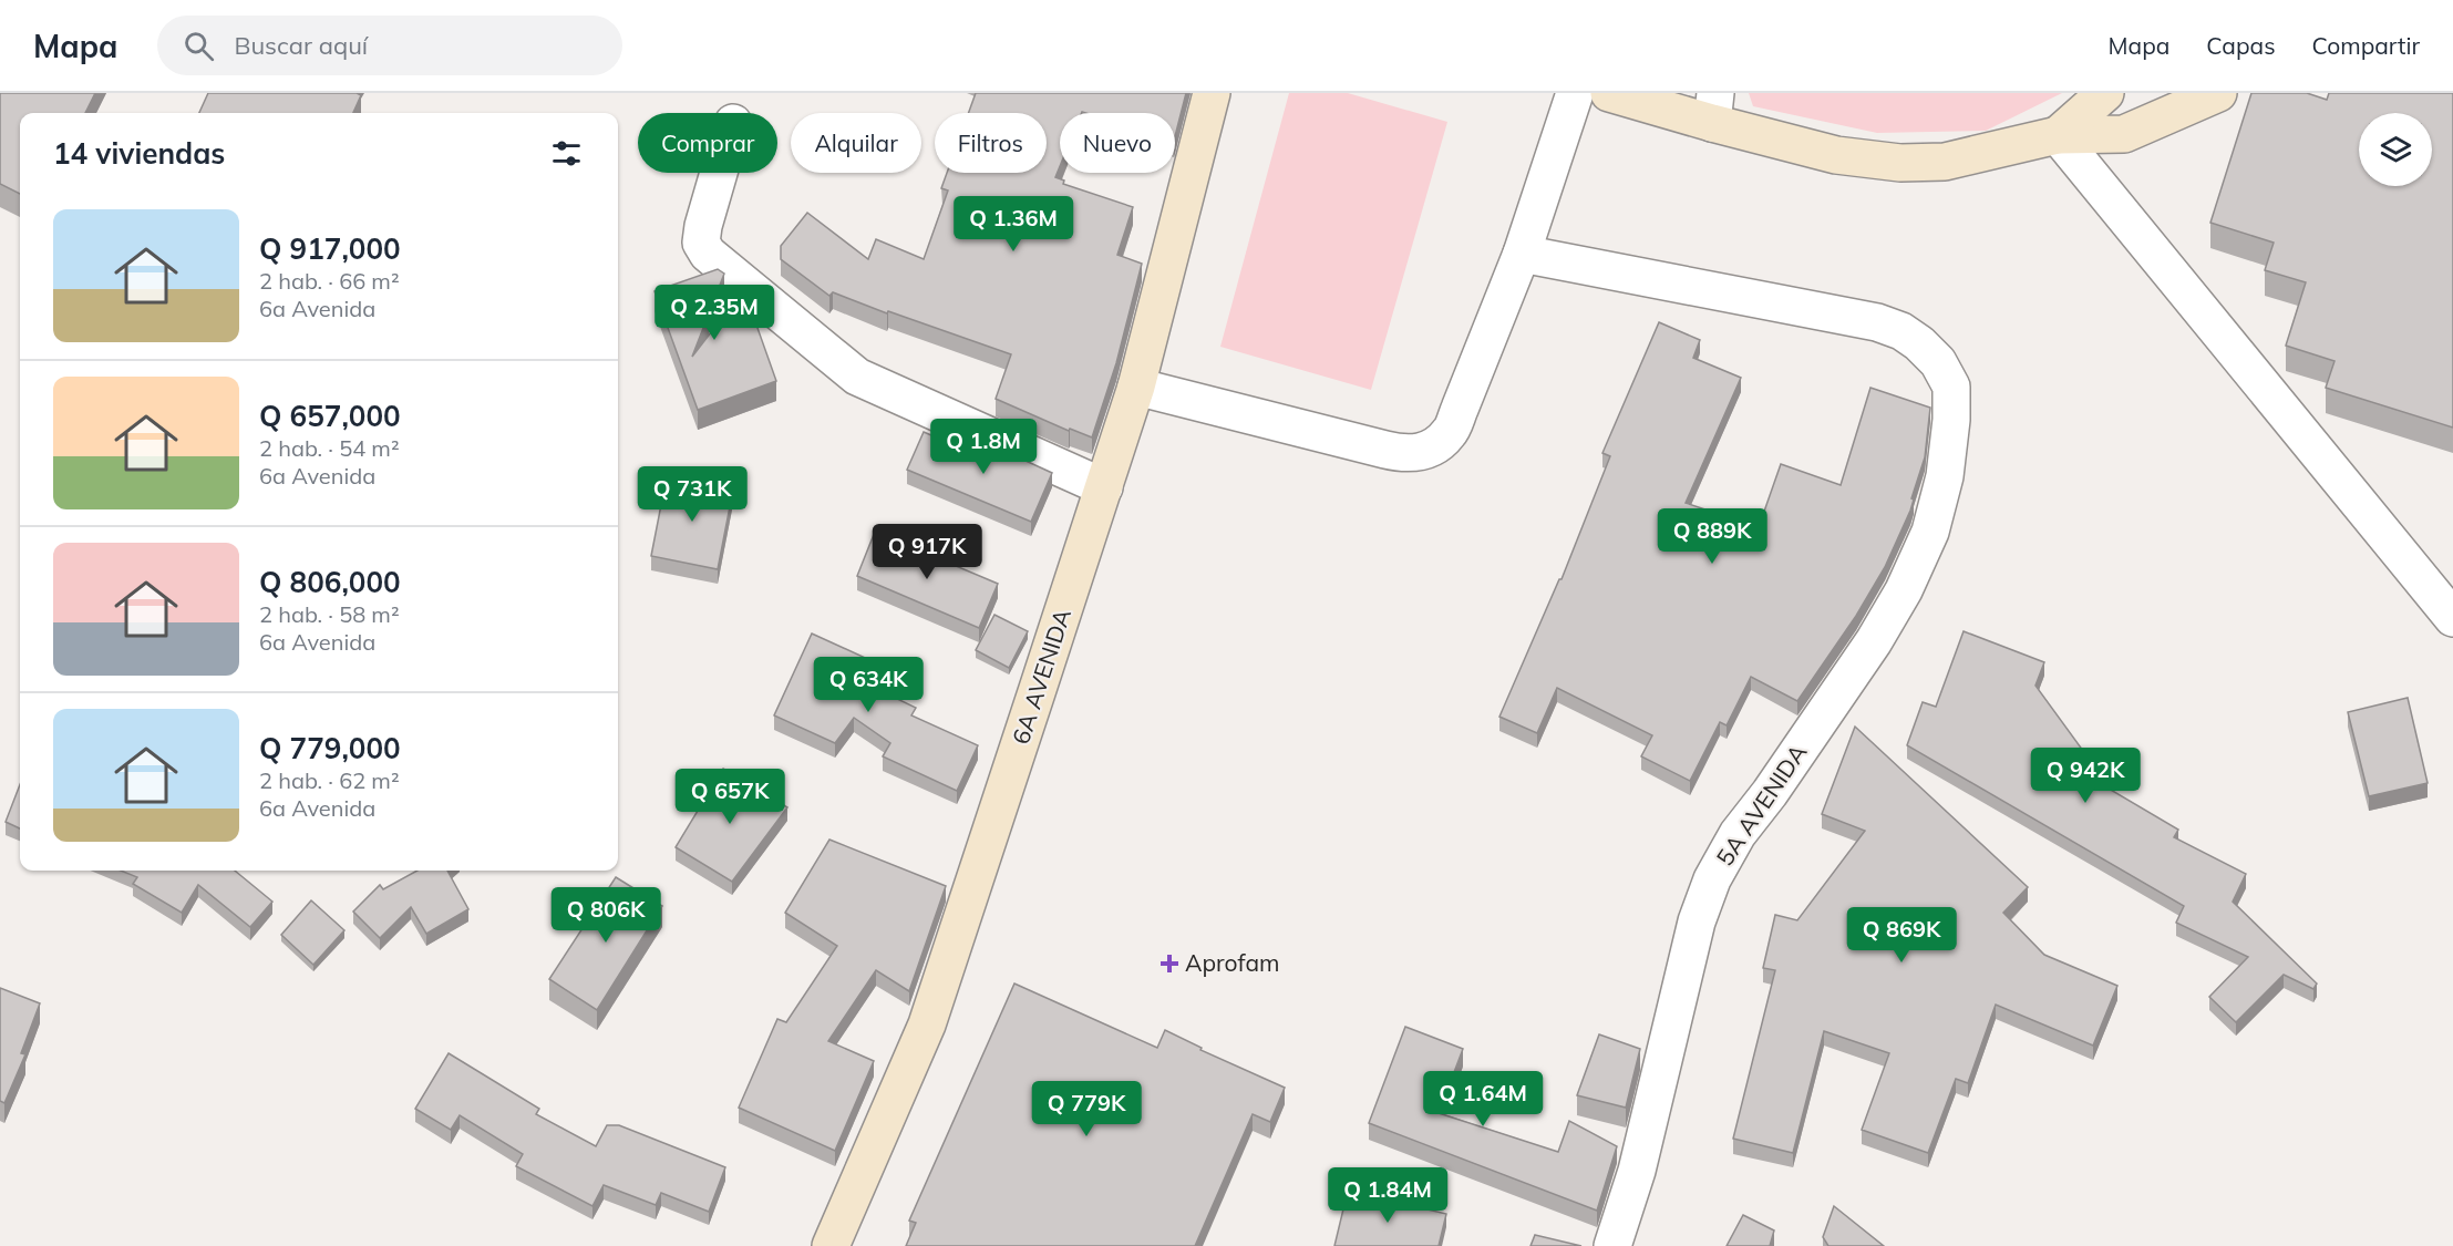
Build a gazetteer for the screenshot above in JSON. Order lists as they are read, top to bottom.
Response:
{
  "streets": {
    "street": ["6A AVENIDA", "5A AVENIDA"]
  },
  "places": {
    "health": ["Aprofam"]
  },
  "page": {
    "header": "Mapa",
    "search": "Buscar aquí",
    "nav": ["Mapa", "Capas", "Compartir"],
    "chip": [
      "Comprar",
      "Alquilar",
      "Filtros",
      "Nuevo"
    ],
    "heading": "14 viviendas",
    "list": [
      {
        "name": "Q 917,000",
        "note": "2 hab. · 66 m² · 6a Avenida"
      },
      {
        "name": "Q 657,000",
        "note": "2 hab. · 54 m² · 6a Avenida"
      },
      {
        "name": "Q 806,000",
        "note": "2 hab. · 58 m² · 6a Avenida"
      },
      {
        "name": "Q 779,000",
        "note": "2 hab. · 62 m² · 6a Avenida"
      }
    ],
    "price": [
      "Q 1.36M",
      "Q 2.35M",
      "Q 1.8M",
      "Q 731K",
      "Q 889K",
      "Q 917K",
      "Q 634K",
      "Q 942K",
      "Q 657K",
      "Q 806K",
      "Q 869K",
      "Q 1.64M",
      "Q 779K",
      "Q 1.84M"
    ]
  }
}
